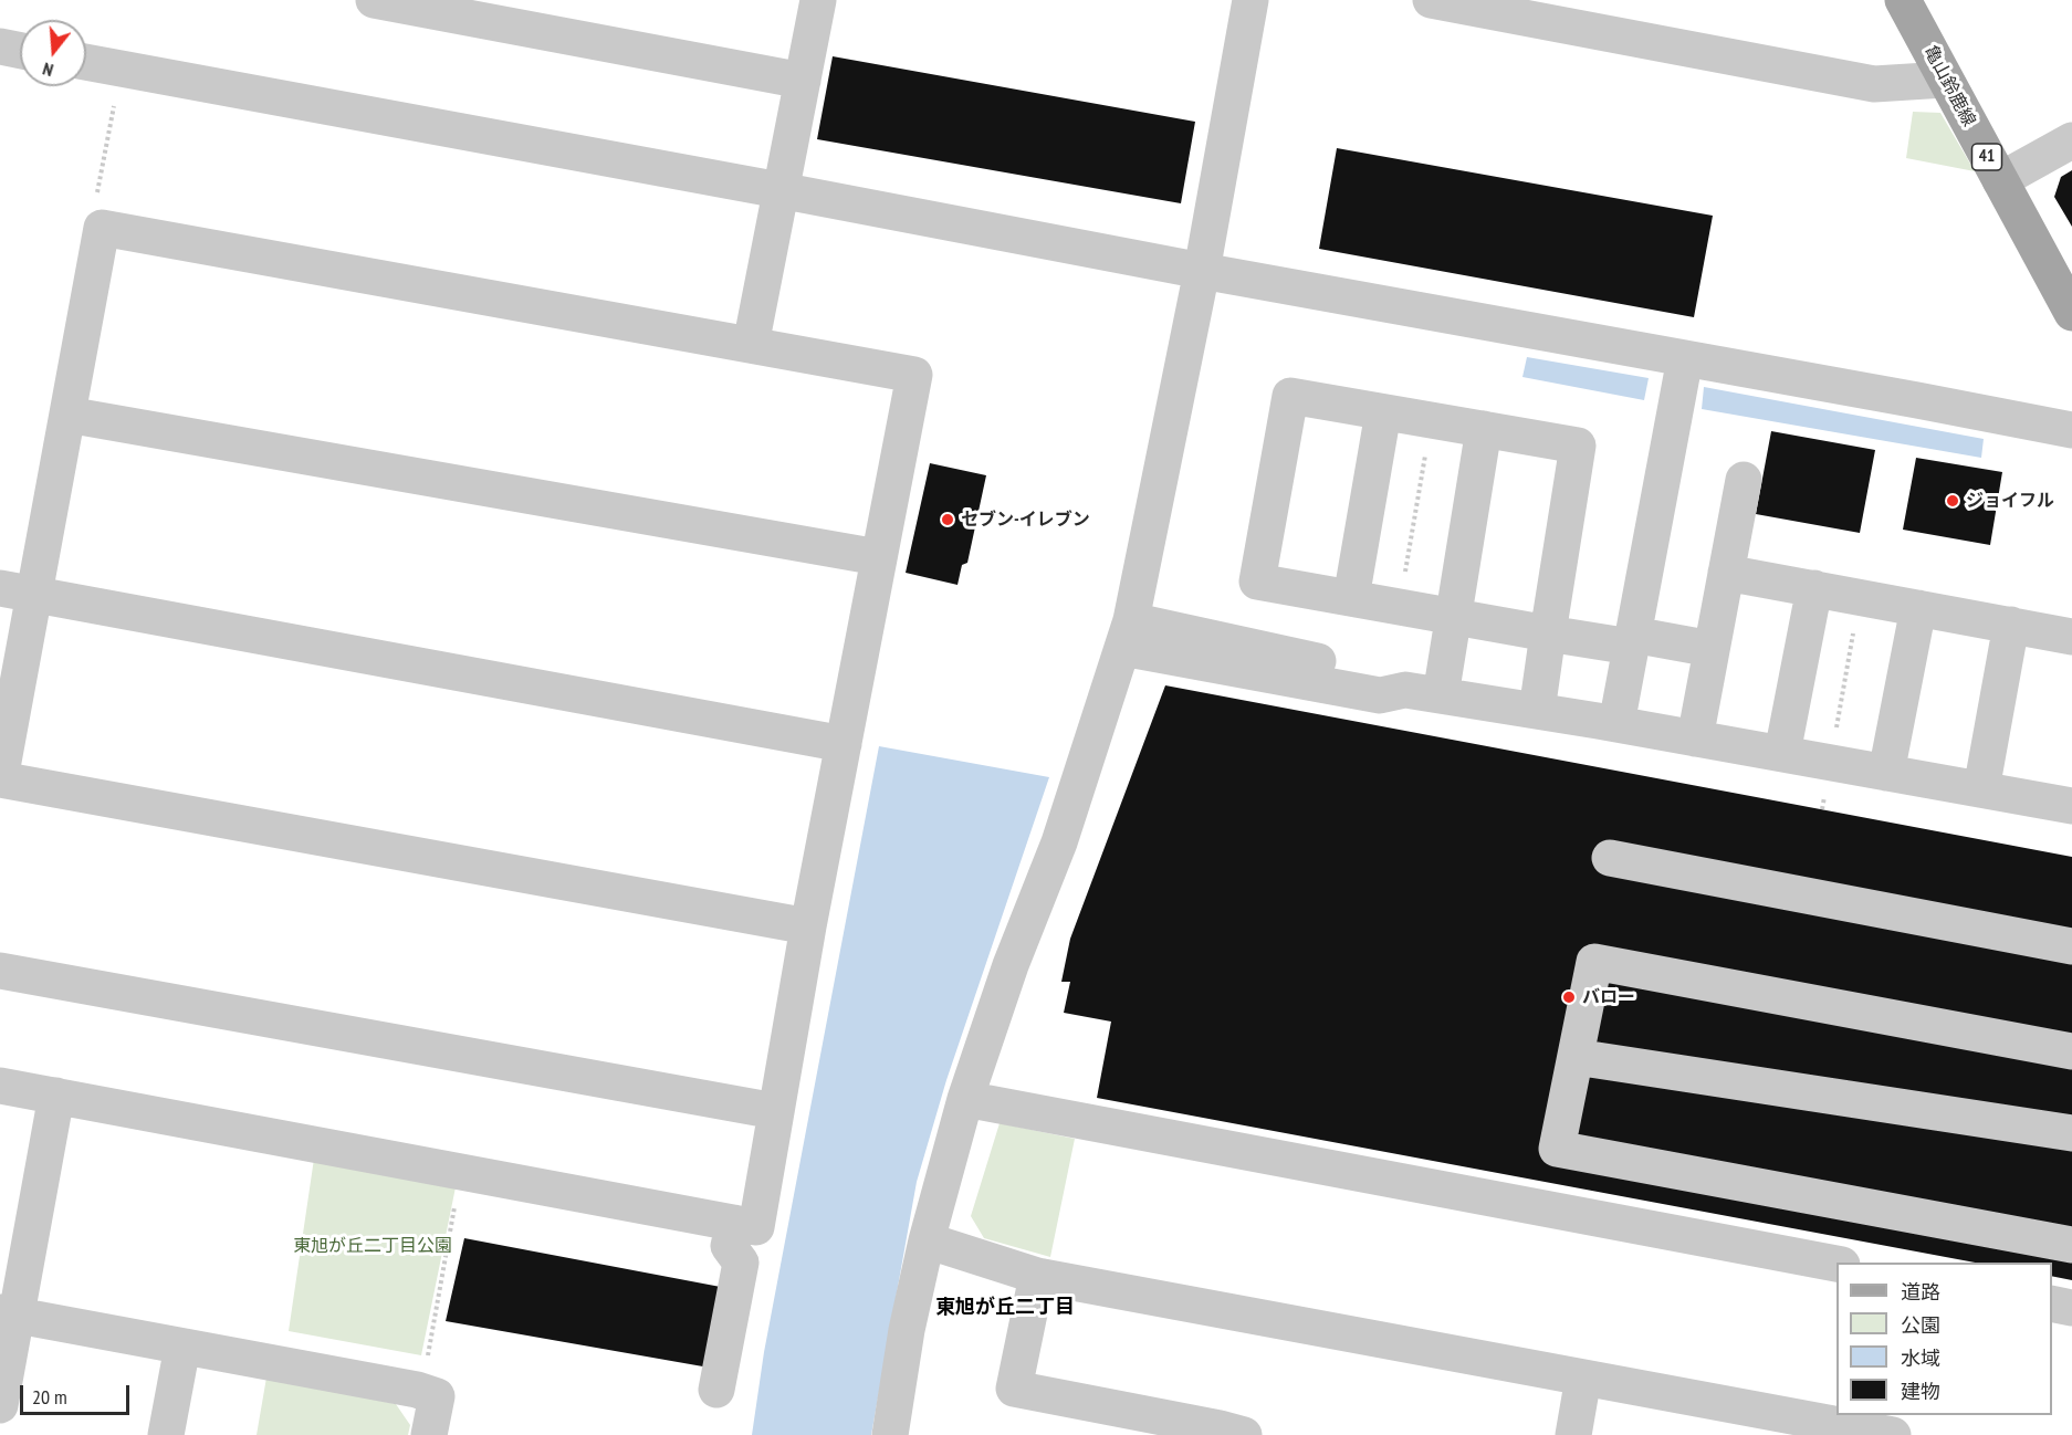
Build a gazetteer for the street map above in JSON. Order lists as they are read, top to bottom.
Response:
{
  "streets": {
    "main road": ["亀山鈴鹿線", "41"]
  },
  "districts": ["東旭が丘二丁目"],
  "parks": ["東旭が丘二丁目公園"],
  "places": ["ジョイフル", "セブン-イレブン", "バロー"],
  "legend": [
    "道路",
    "公園",
    "水域",
    "建物"
  ],
  "scale_bar": "20 m",
  "north": "bottom"
}
